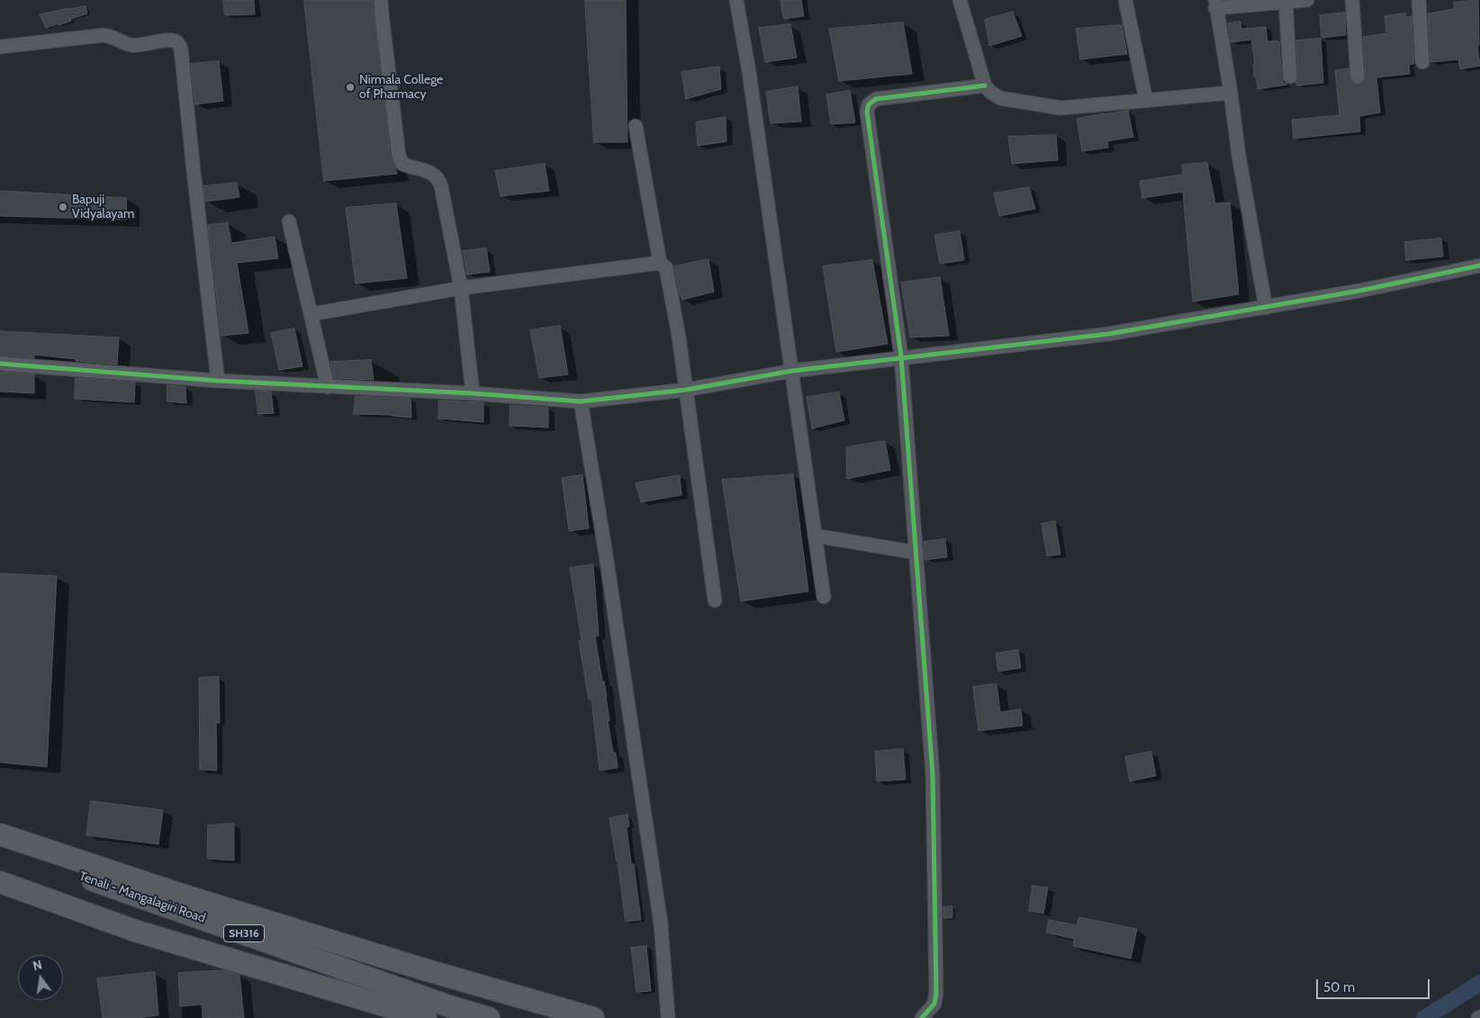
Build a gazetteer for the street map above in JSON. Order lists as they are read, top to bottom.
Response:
{
  "streets": {
    "main road": ["Tenali - Mangalagiri Road", "SH316"]
  },
  "places": ["Nirmala College of Pharmacy", "Bapuji Vidyalayam"],
  "scale_bar": "50 m",
  "north": "top"
}
